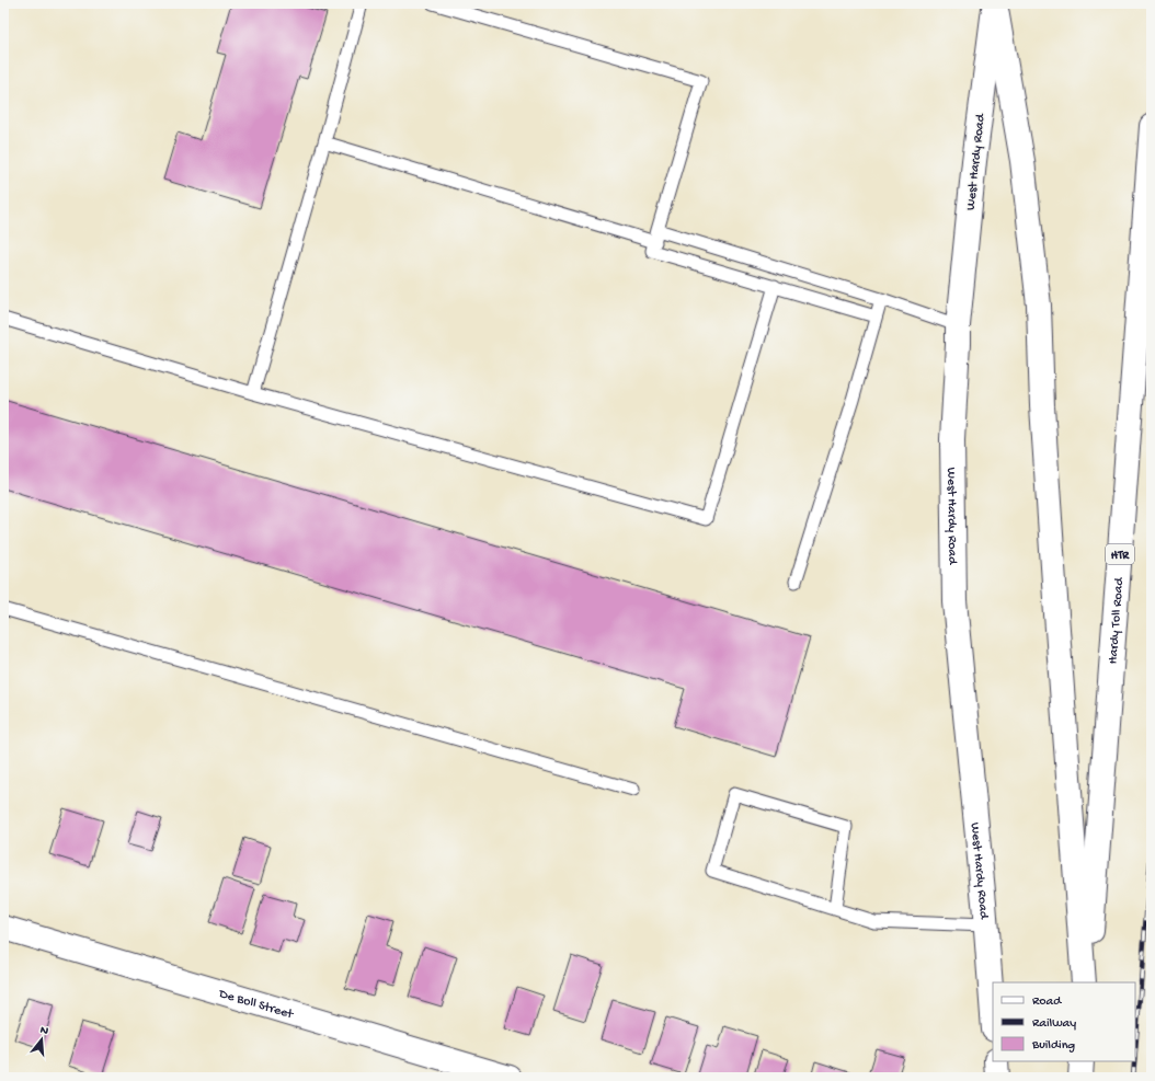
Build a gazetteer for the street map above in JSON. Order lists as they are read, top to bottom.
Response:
{
  "streets": {
    "main road": [
      "West Hardy Road",
      "HTR",
      "Hardy Toll Road",
      "De Boll Street"
    ]
  },
  "legend": ["Road", "Railway", "Building"],
  "north": "top"
}
